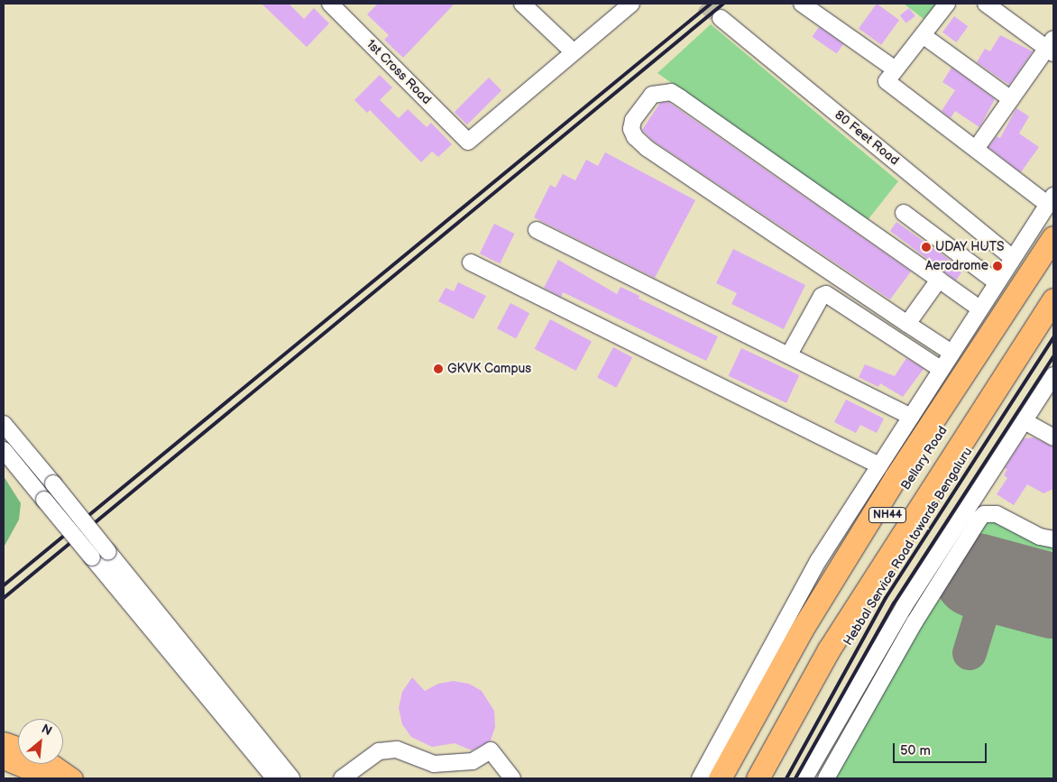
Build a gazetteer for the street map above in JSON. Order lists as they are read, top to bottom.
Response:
{
  "streets": {
    "highway": ["Bellary Road", "NH44", "Hebbal Service Road towards Bengaluru"],
    "street": ["1st Cross Road", "80 Feet Road"]
  },
  "places": ["UDAY HUTS", "Aerodrome", "GKVK Campus"],
  "scale_bar": "50 m",
  "north": "top right"
}
